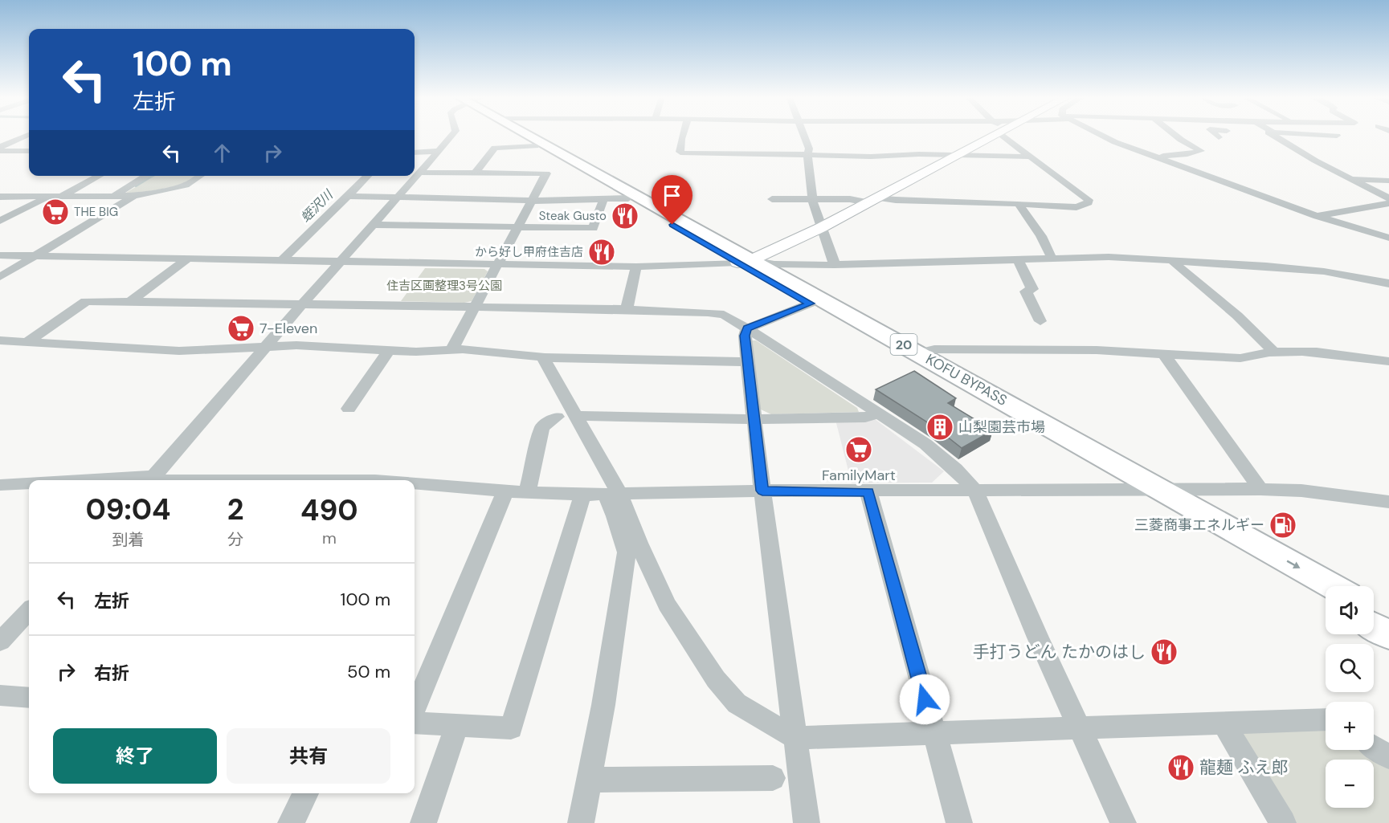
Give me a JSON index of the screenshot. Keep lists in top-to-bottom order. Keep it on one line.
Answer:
{"streets":{"highway":["20","KOFU BYPASS"]},"water":["蛭沢川"],"parks":["住吉区画整理3号公園"],"places":{"supermarket":["THE BIG","7-Eleven","FamilyMart"],"restaurant":["Steak Gusto","から好し甲府住吉店","手打うどん たかのはし","龍麺 ふえ郎"],"building":["山梨園芸市場"],"fuel station":["三菱商事エネルギー"]},"page":{"turn":["100 m","左折"],"eta":["09:04","到着","2","分","490","m"],"list":[{"name":"左折","value":"100 m"},{"name":"右折","value":"50 m"}],"map_buttons":["+","−"],"buttons":["終了","共有"]}}
